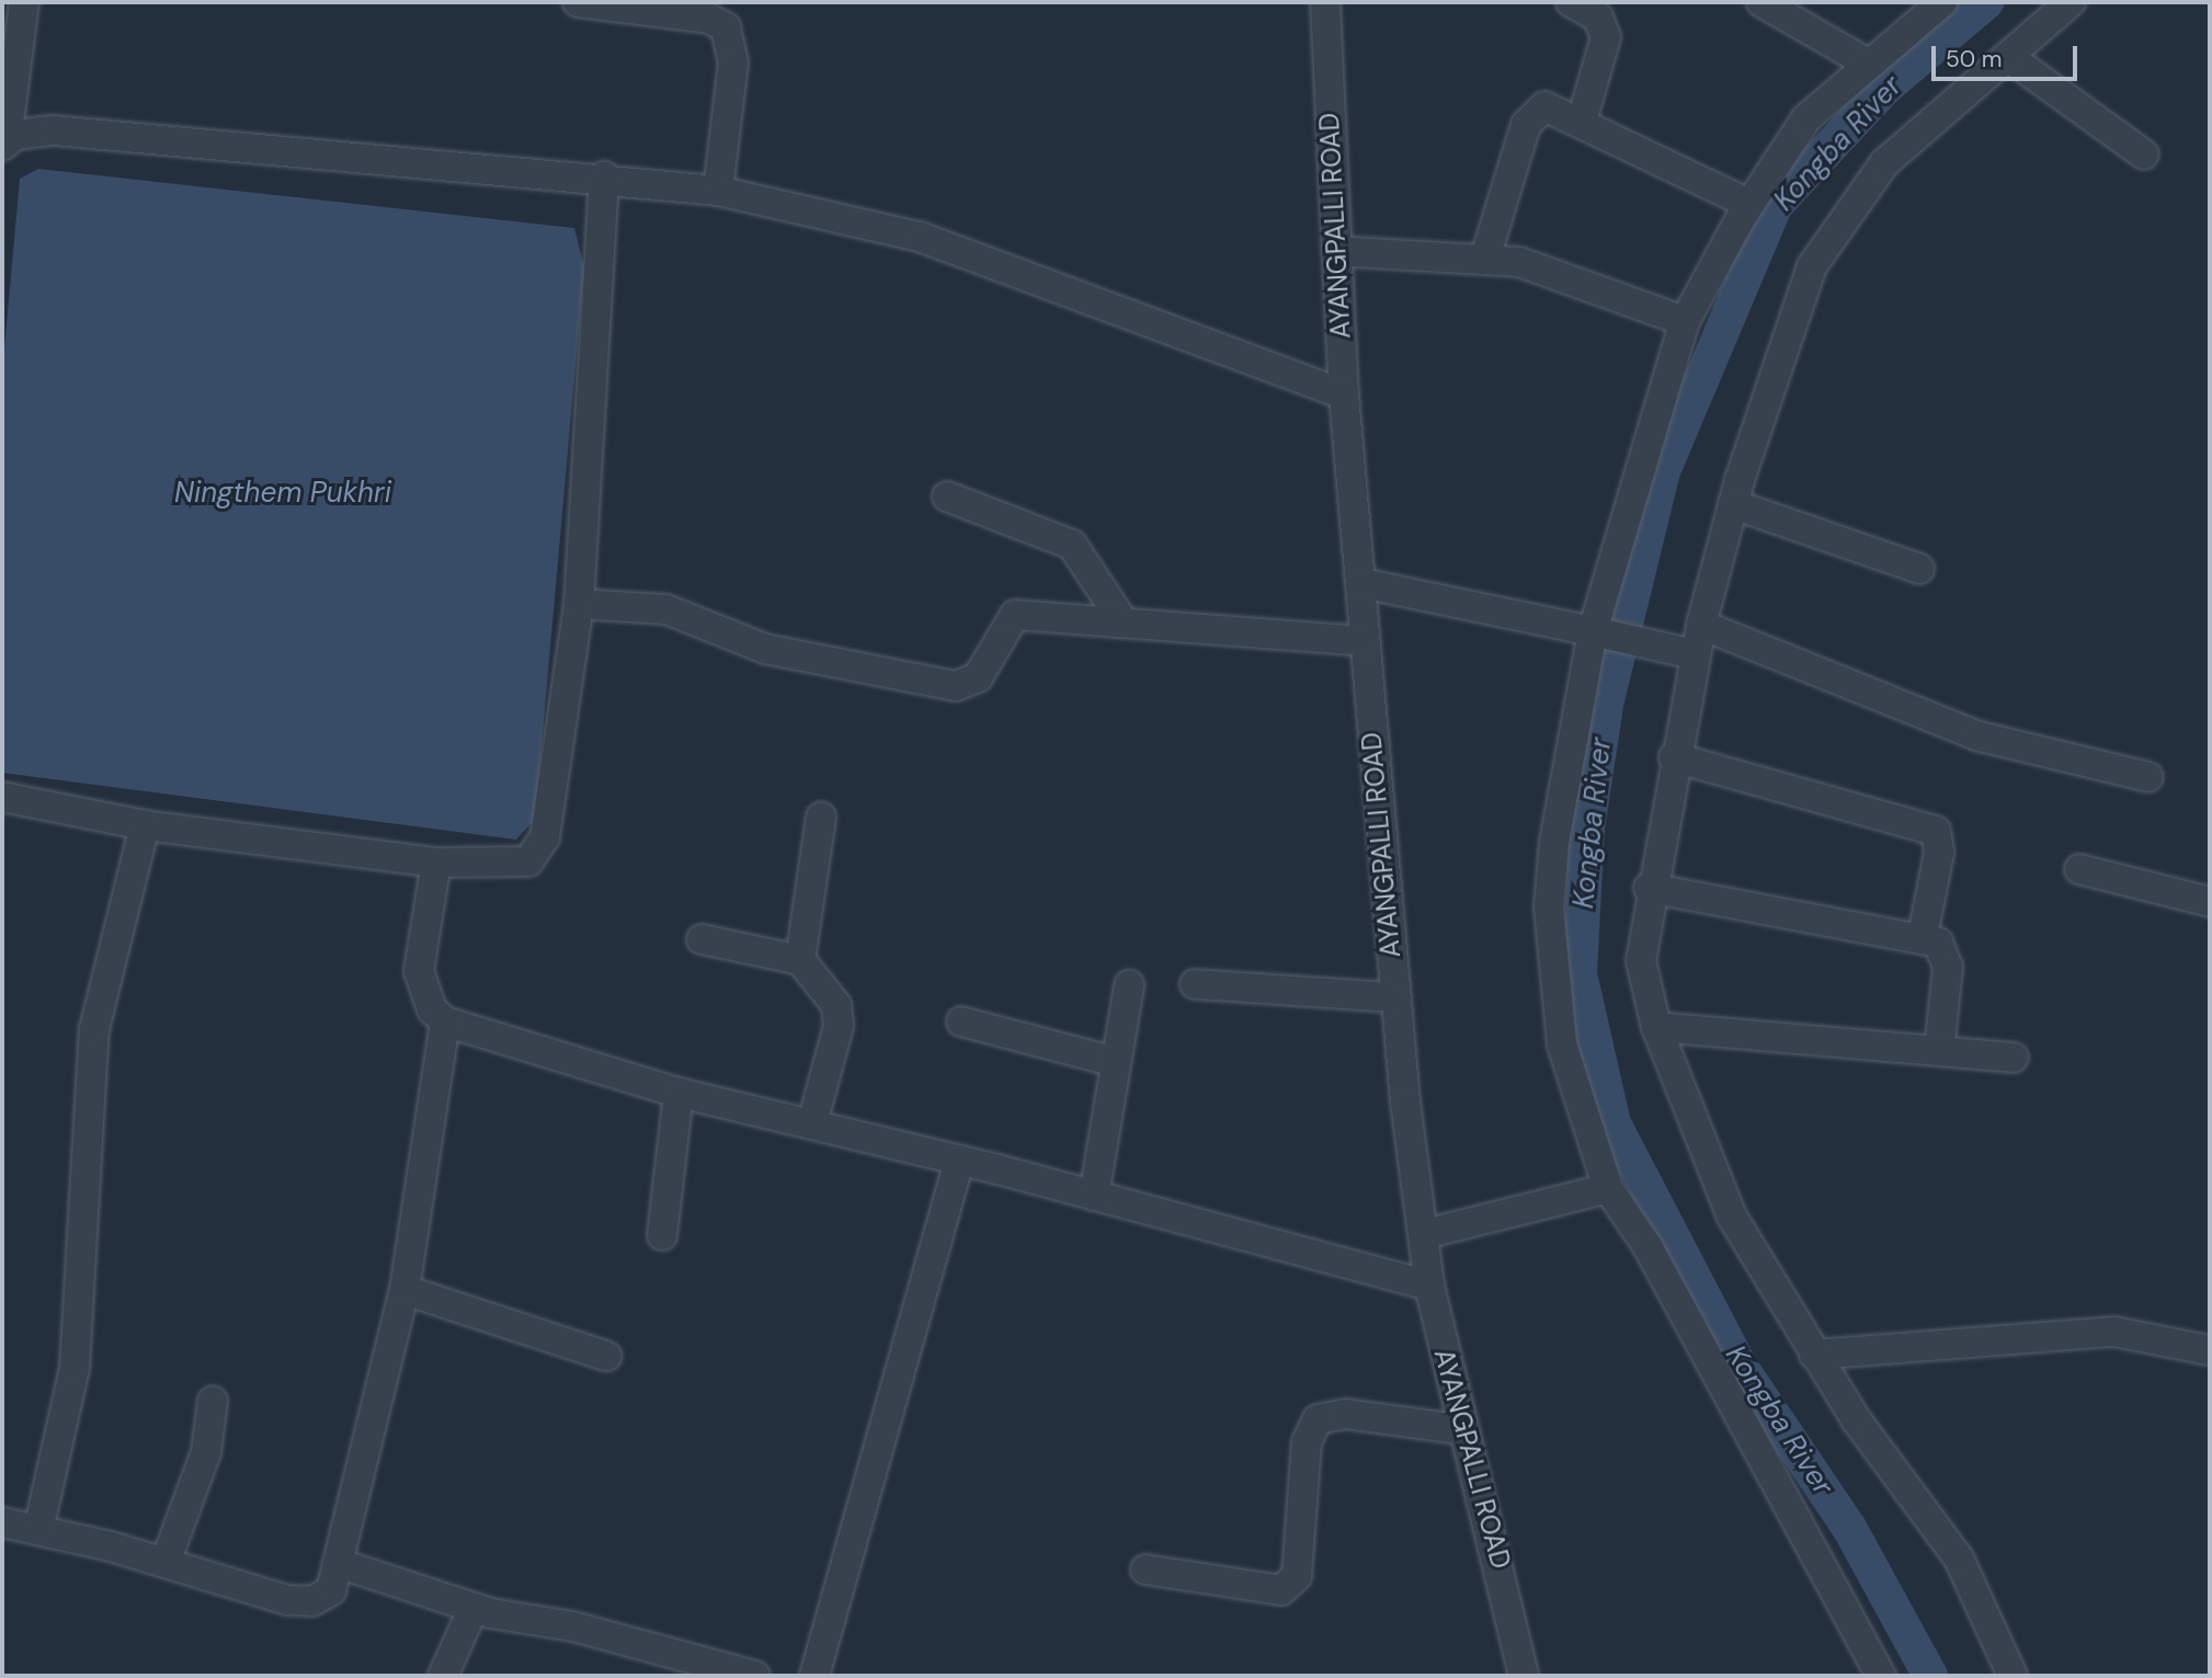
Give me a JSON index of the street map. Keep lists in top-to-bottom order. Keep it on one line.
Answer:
{"streets":{"street":["AYANGPALLI ROAD"]},"water":["Kongba River","Ningthem Pukhri"],"scale_bar":"50 m"}
